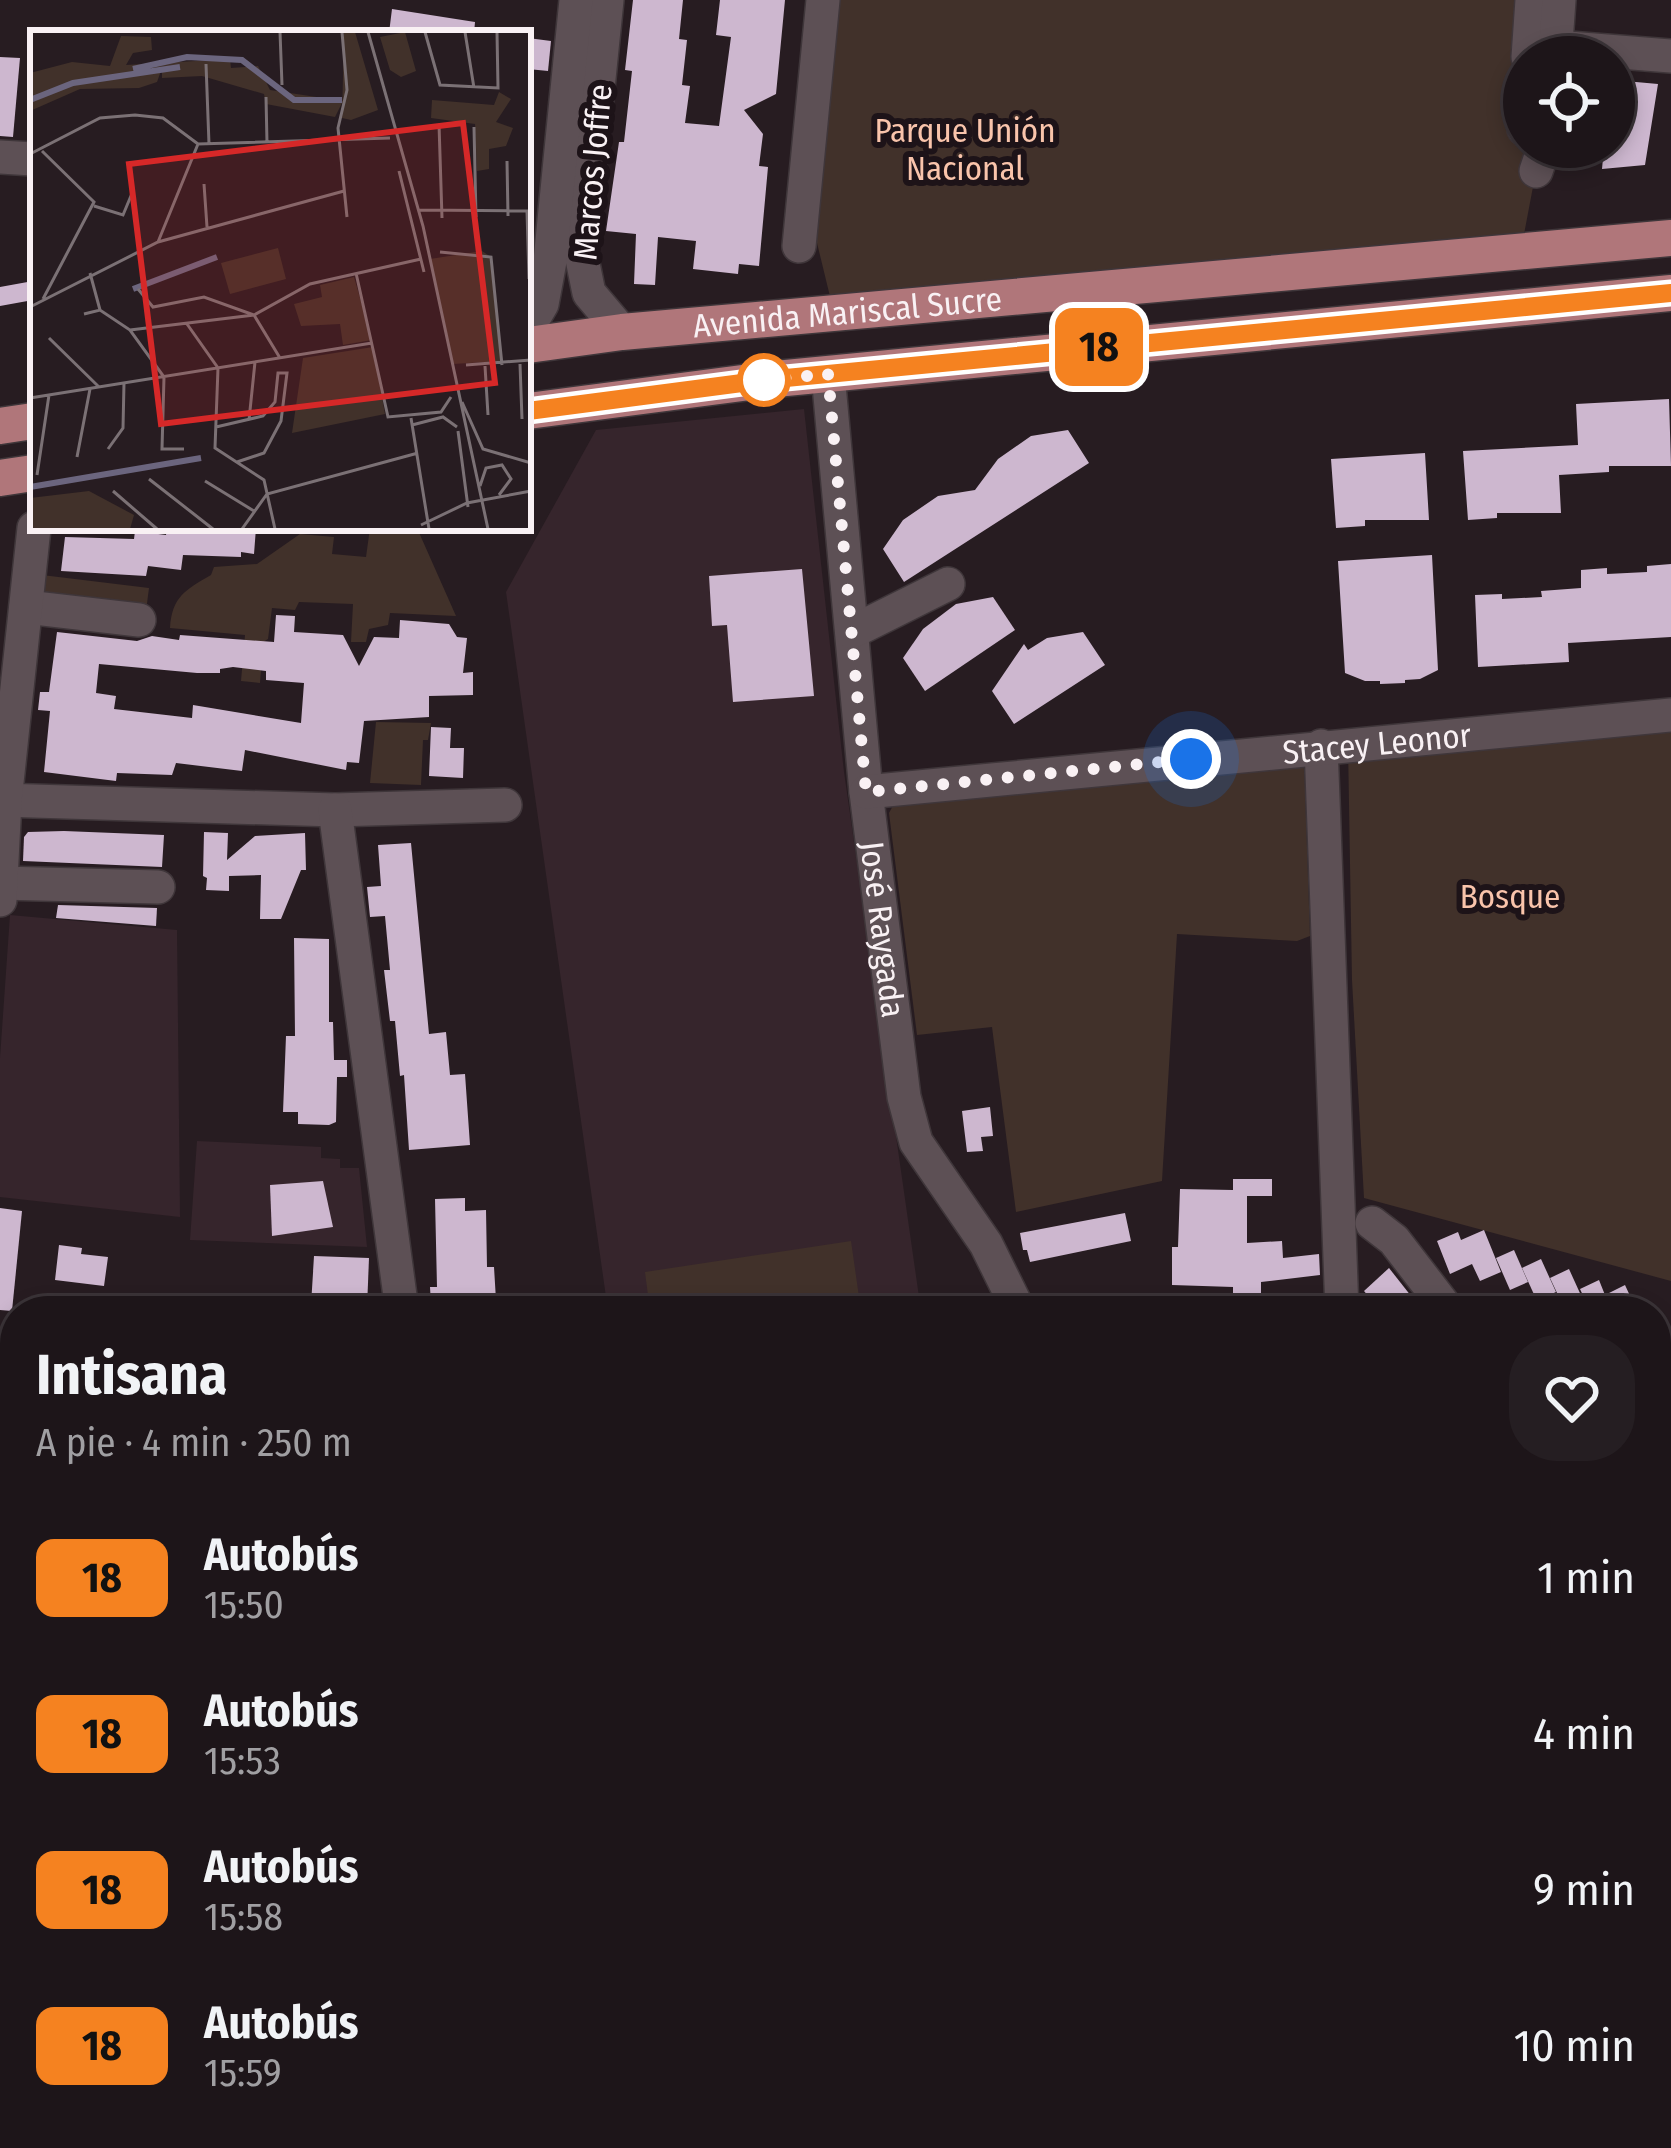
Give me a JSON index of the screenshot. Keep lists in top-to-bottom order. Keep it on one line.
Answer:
{"streets":{"main road":["Avenida Mariscal Sucre"],"street":["Marcos Joffre","Stacey Leonor","José Raygada"]},"crossings":[["Marcos Joffre","Avenida Mariscal Sucre"],["Avenida Mariscal Sucre","José Raygada"],["Stacey Leonor","José Raygada"]],"parks":["Parque Unión Nacional","Bosque"],"lines":["bus line 18"],"page":{"on_map":"18","heading":["Intisana","A pie · 4 min · 250 m"],"list":[{"mark":"18","name":"Autobús","note":"15:50","value":"1 min"},{"mark":"18","name":"Autobús","note":"15:53","value":"4 min"},{"mark":"18","name":"Autobús","note":"15:58","value":"9 min"},{"mark":"18","name":"Autobús","note":"15:59","value":"10 min"}]}}
